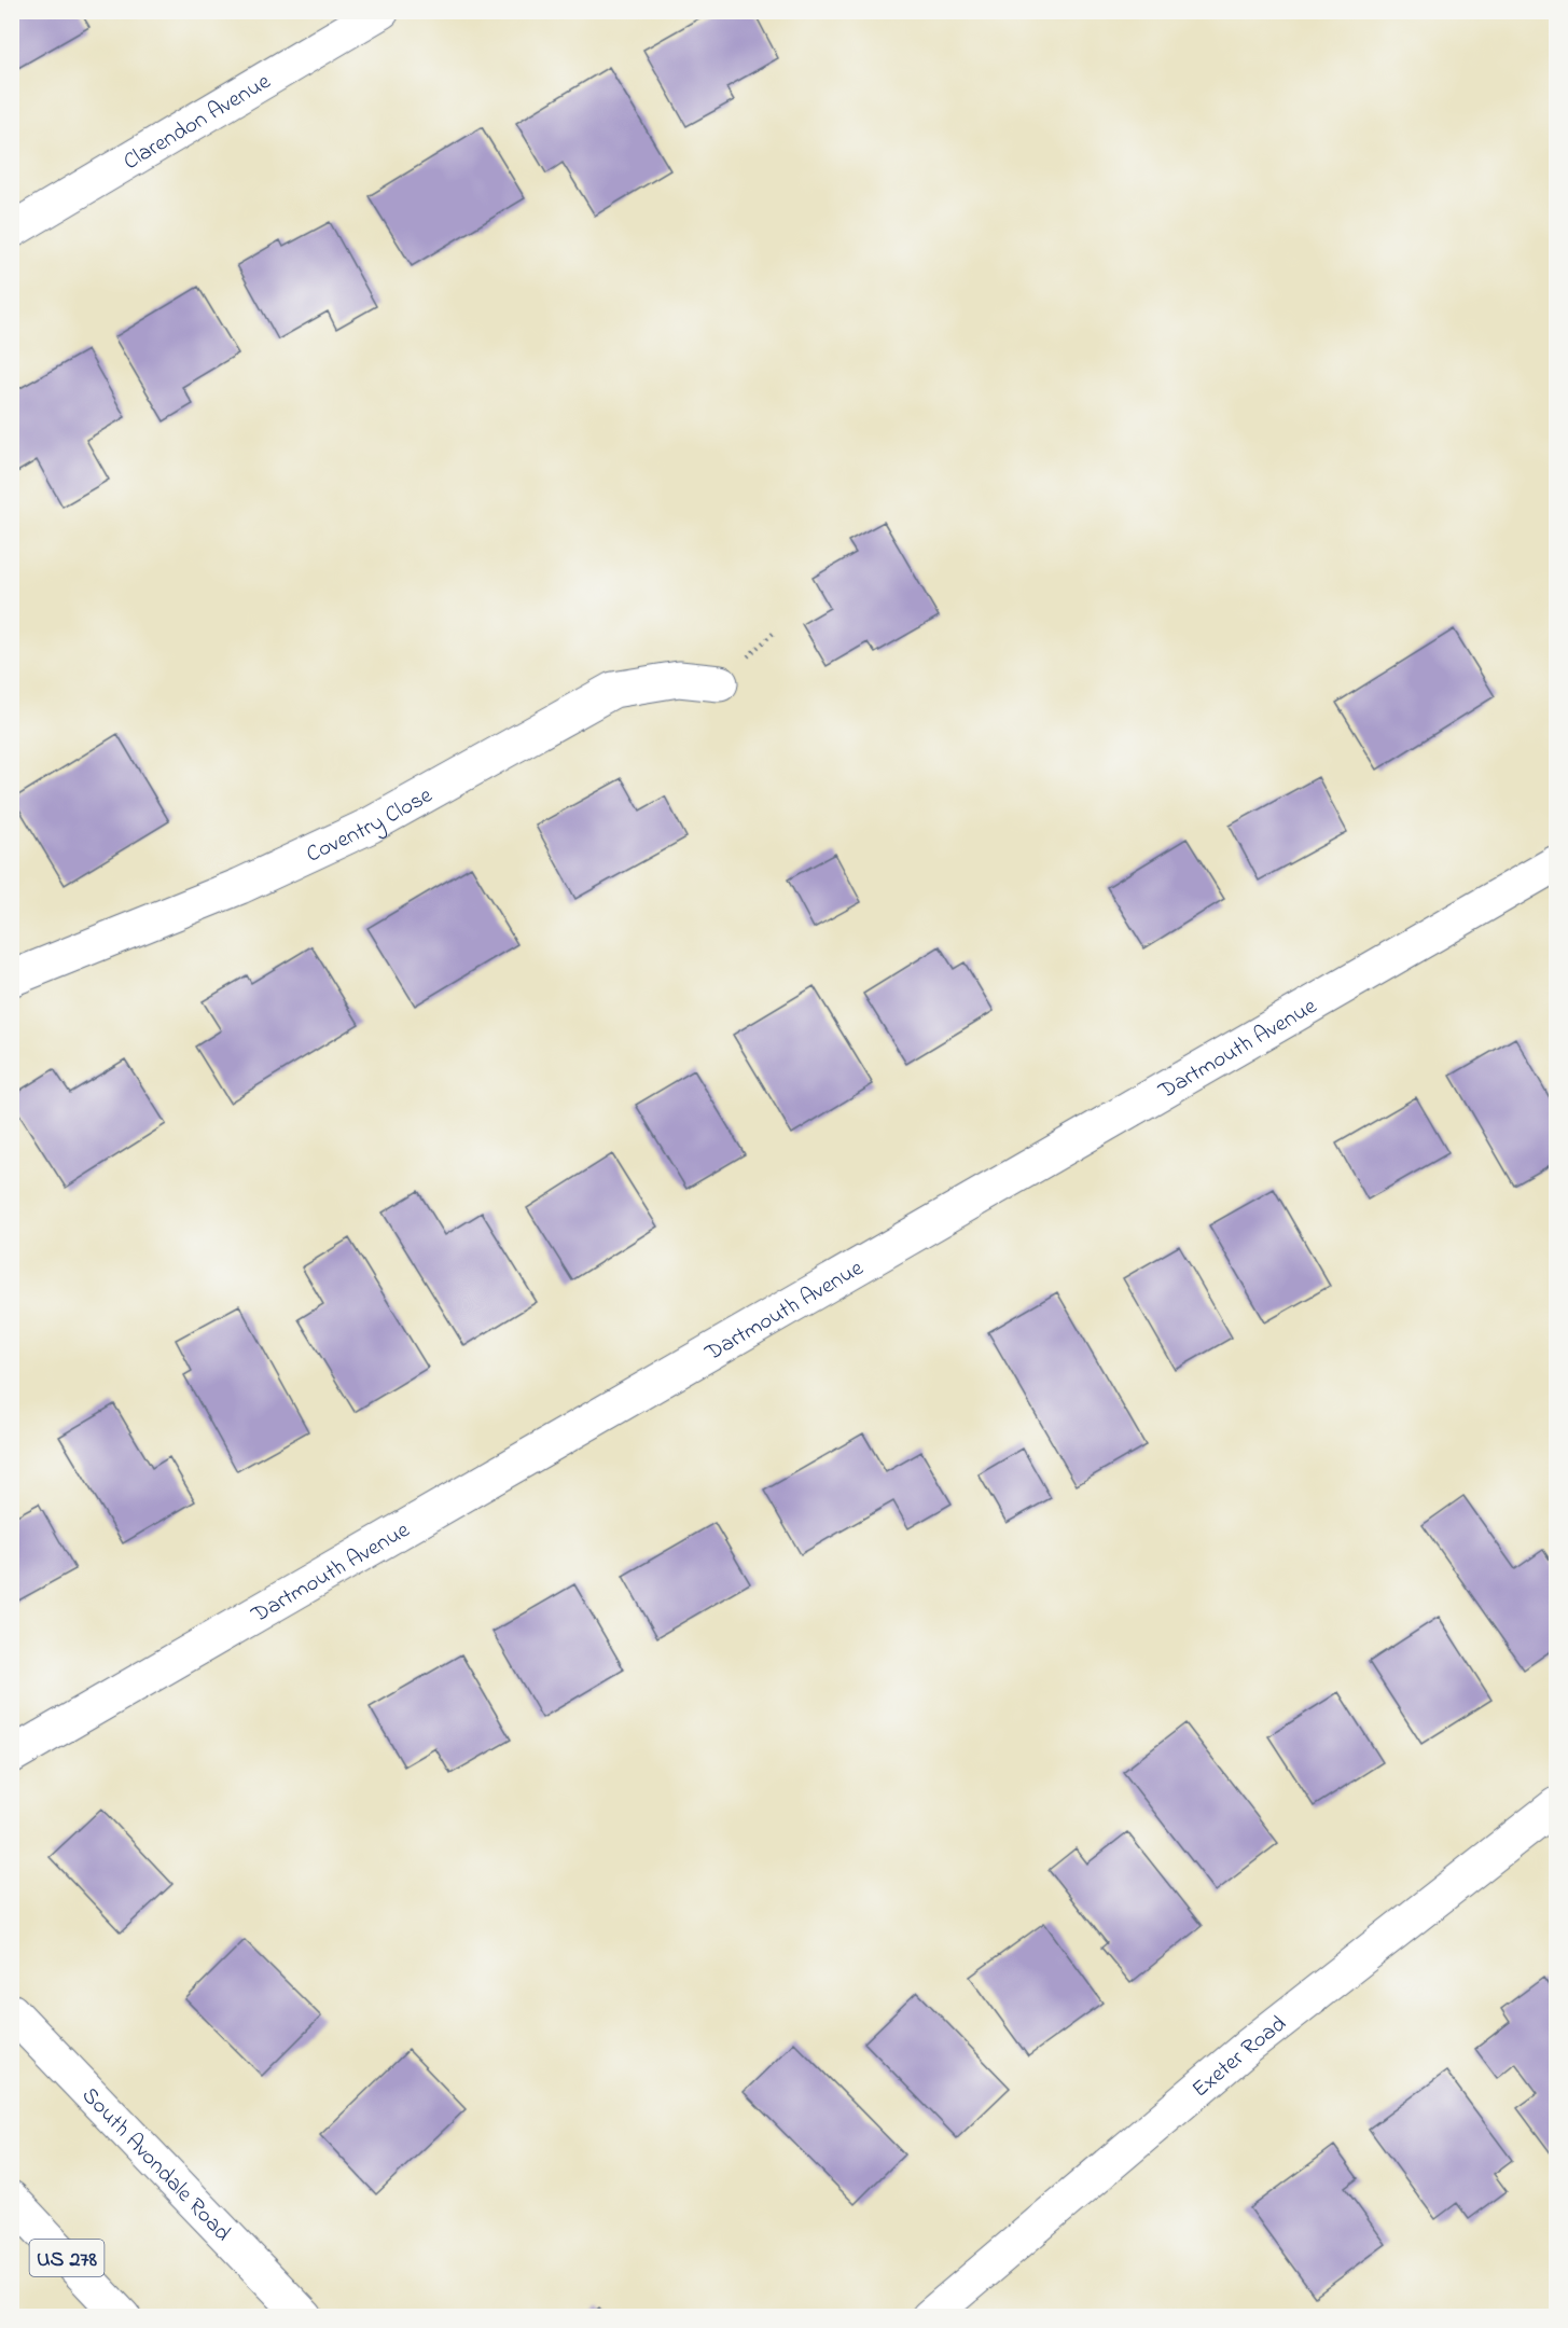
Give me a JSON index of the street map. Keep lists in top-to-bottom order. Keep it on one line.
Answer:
{"streets":{"street":["Clarendon Avenue","Coventry Close","Dartmouth Avenue","Exeter Road","South Avondale Road","US 278"]}}
